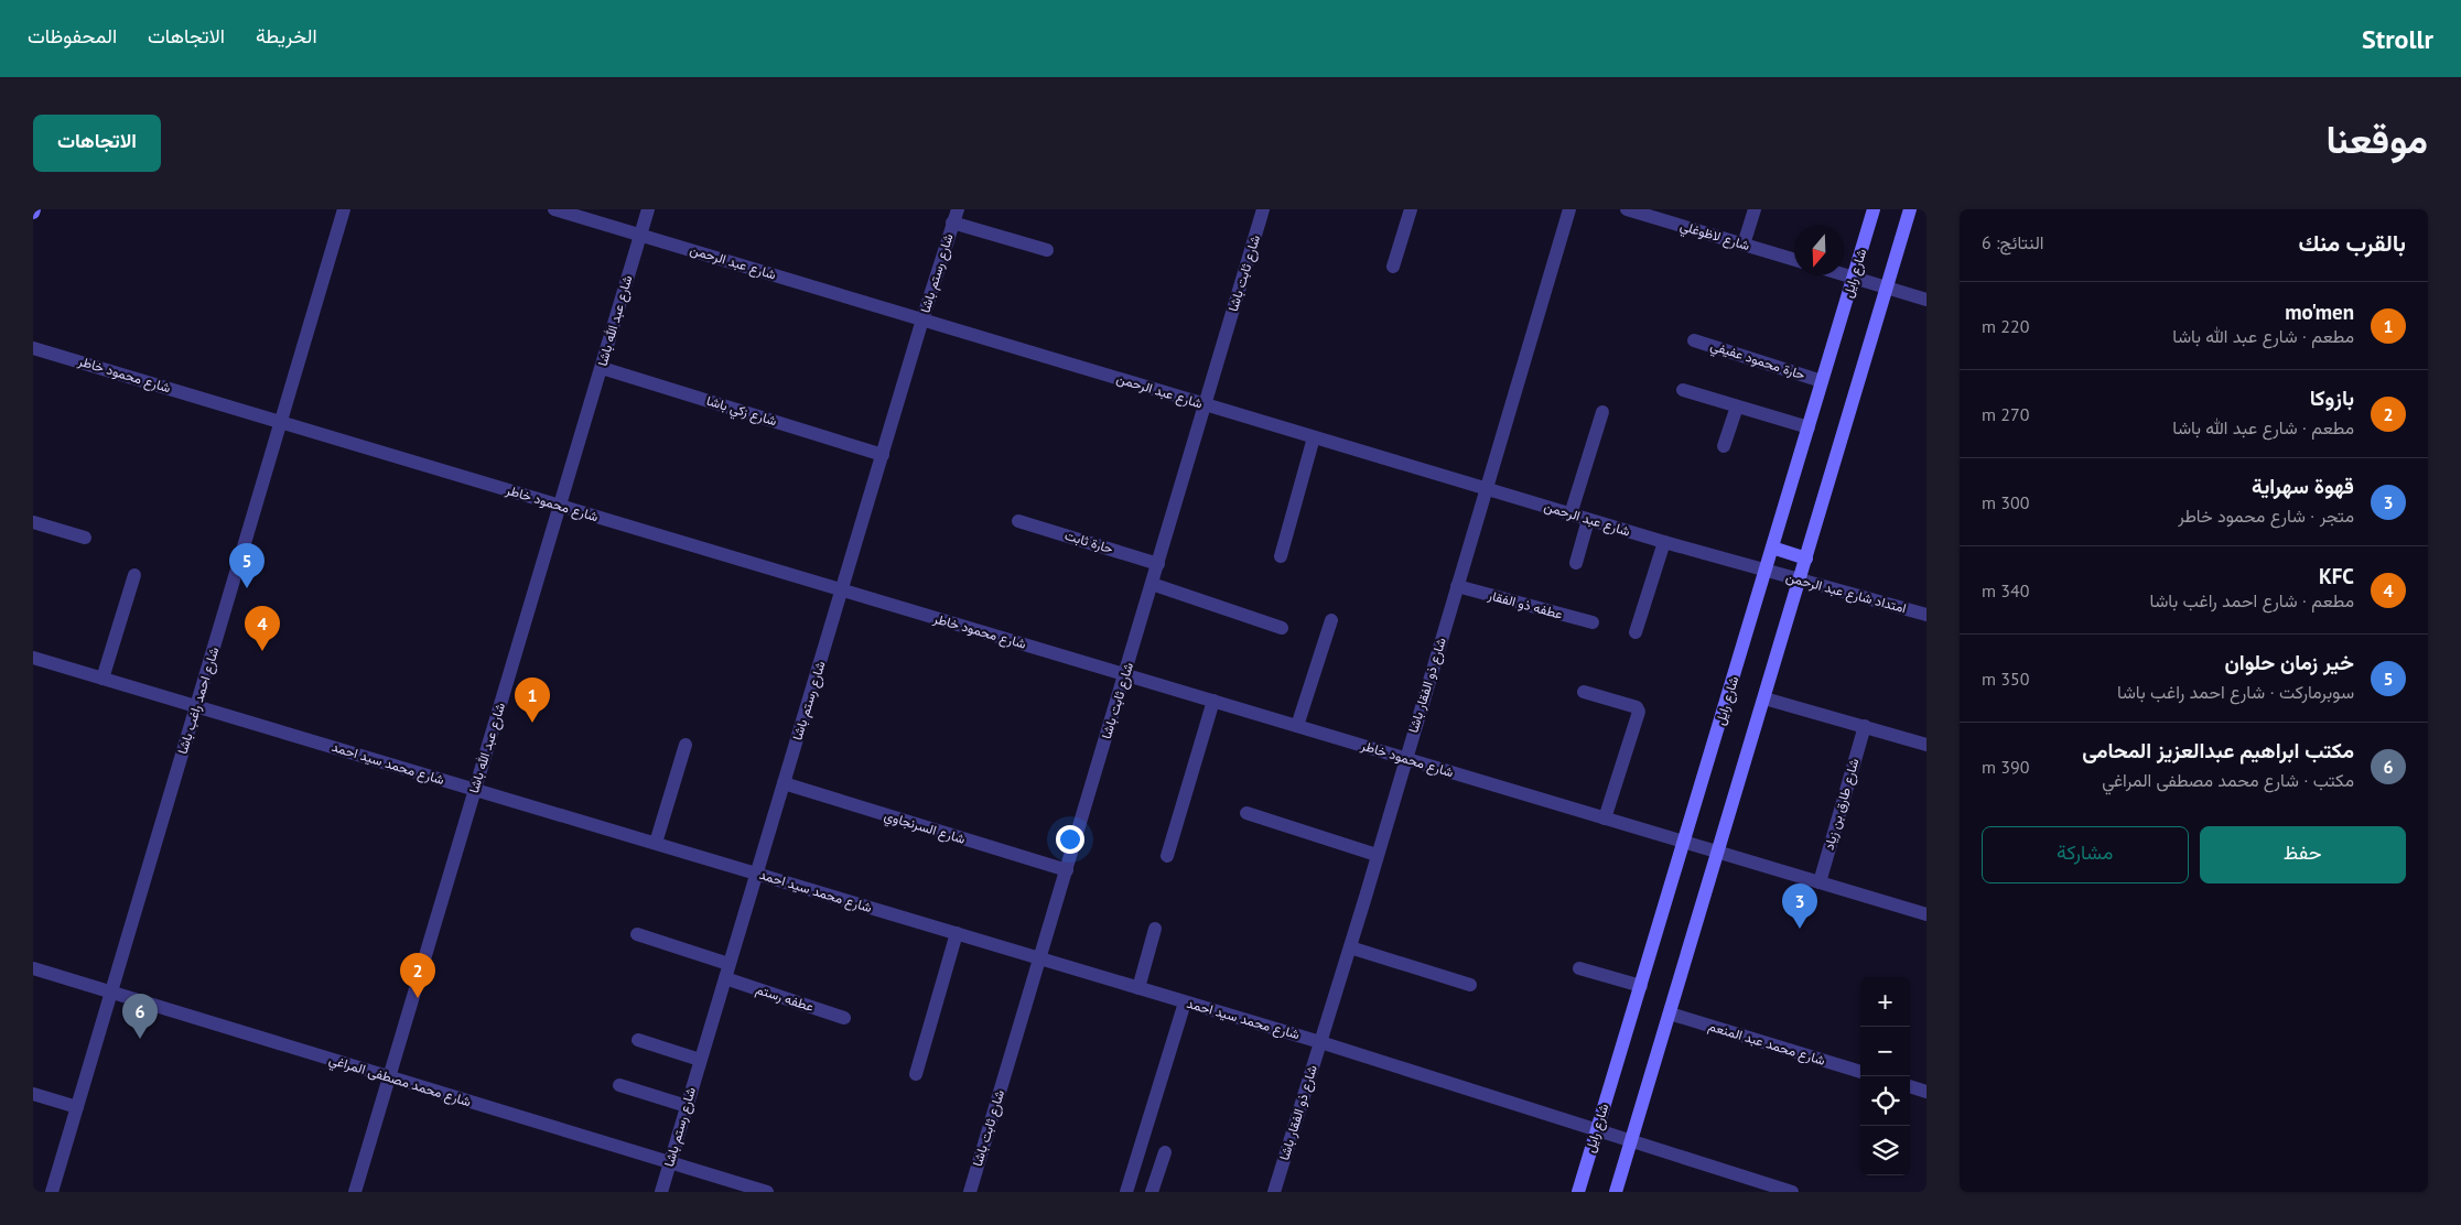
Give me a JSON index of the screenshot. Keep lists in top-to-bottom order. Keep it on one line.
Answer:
{"streets":{"street":["شارع لاظوغلي","شارع عبد الرحمن","شارع رستم باشا","شارع ثابت باشا","شارع رايل","شارع عبد الله باشا","حارة محمود عفيفي","شارع محمود خاطر","شارع زكي باشا","حارة ثابت","امتداد شارع عبد الرحمن","عطفه ذو الفقار","شارع ذو الفقار باشا","شارع احمد راغب باشا","شارع محمد سيد احمد","شارع طارق بن زياد","شارع السرنجاوي","عطفه رستم","شارع محمد عبد المنعم","شارع محمد مصطفى المراغي"]},"crossings":[["شارع عبد الرحمن","شارع رستم باشا"],["شارع عبد الرحمن","شارع ثابت باشا"],["شارع عبد الرحمن","شارع رايل"],["شارع عبد الرحمن","شارع عبد الله باشا"],["شارع عبد الرحمن","امتداد شارع عبد الرحمن"],["شارع عبد الرحمن","شارع ذو الفقار باشا"],["شارع رستم باشا","شارع محمود خاطر"],["شارع رستم باشا","شارع زكي باشا"],["شارع رستم باشا","شارع محمد سيد احمد"],["شارع رستم باشا","شارع السرنجاوي"],["شارع رستم باشا","عطفه رستم"],["شارع رستم باشا","شارع محمد مصطفى المراغي"],["شارع ثابت باشا","شارع محمود خاطر"],["شارع ثابت باشا","حارة ثابت"],["شارع ثابت باشا","شارع محمد سيد احمد"],["شارع ثابت باشا","شارع السرنجاوي"],["شارع رايل","حارة محمود عفيفي"],["شارع رايل","شارع محمود خاطر"],["شارع رايل","امتداد شارع عبد الرحمن"],["شارع رايل","شارع محمد سيد احمد"],["شارع عبد الله باشا","شارع محمود خاطر"],["شارع عبد الله باشا","شارع زكي باشا"],["شارع عبد الله باشا","شارع محمد سيد احمد"],["شارع عبد الله باشا","شارع محمد مصطفى المراغي"],["شارع محمود خاطر","شارع ذو الفقار باشا"],["شارع محمود خاطر","شارع احمد راغب باشا"],["شارع محمود خاطر","شارع طارق بن زياد"],["عطفه ذو الفقار","شارع ذو الفقار باشا"],["شارع ذو الفقار باشا","شارع محمد سيد احمد"],["شارع احمد راغب باشا","شارع محمد سيد احمد"],["شارع احمد راغب باشا","شارع محمد مصطفى المراغي"]],"north":"bottom","page":{"header":"Strollr","nav":["الخريطة","الاتجاهات","المحفوظات"],"title":"موقعنا","buttons":["الاتجاهات",["حفظ","مشاركة"]],"heading":["بالقرب منك","النتائج: 6"],"list":[{"mark":"1","name":"mo'men","note":"مطعم · شارع عبد الله باشا","value":"220 m"},{"mark":"2","name":"بازوكا","note":"مطعم · شارع عبد الله باشا","value":"270 m"},{"mark":"3","name":"قهوة سهراية","note":"متجر · شارع محمود خاطر","value":"300 m"},{"mark":"4","name":"KFC","note":"مطعم · شارع احمد راغب باشا","value":"340 m"},{"mark":"5","name":"خير زمان حلوان","note":"سوبرماركت · شارع احمد راغب باشا","value":"350 m"},{"mark":"6","name":"مكتب ابراهيم عبدالعزيز المحامى","note":"مكتب · شارع محمد مصطفى المراغي","value":"390 m"}],"pins":["5","4","1","3","2","6"],"map_buttons":["+","−"]}}
